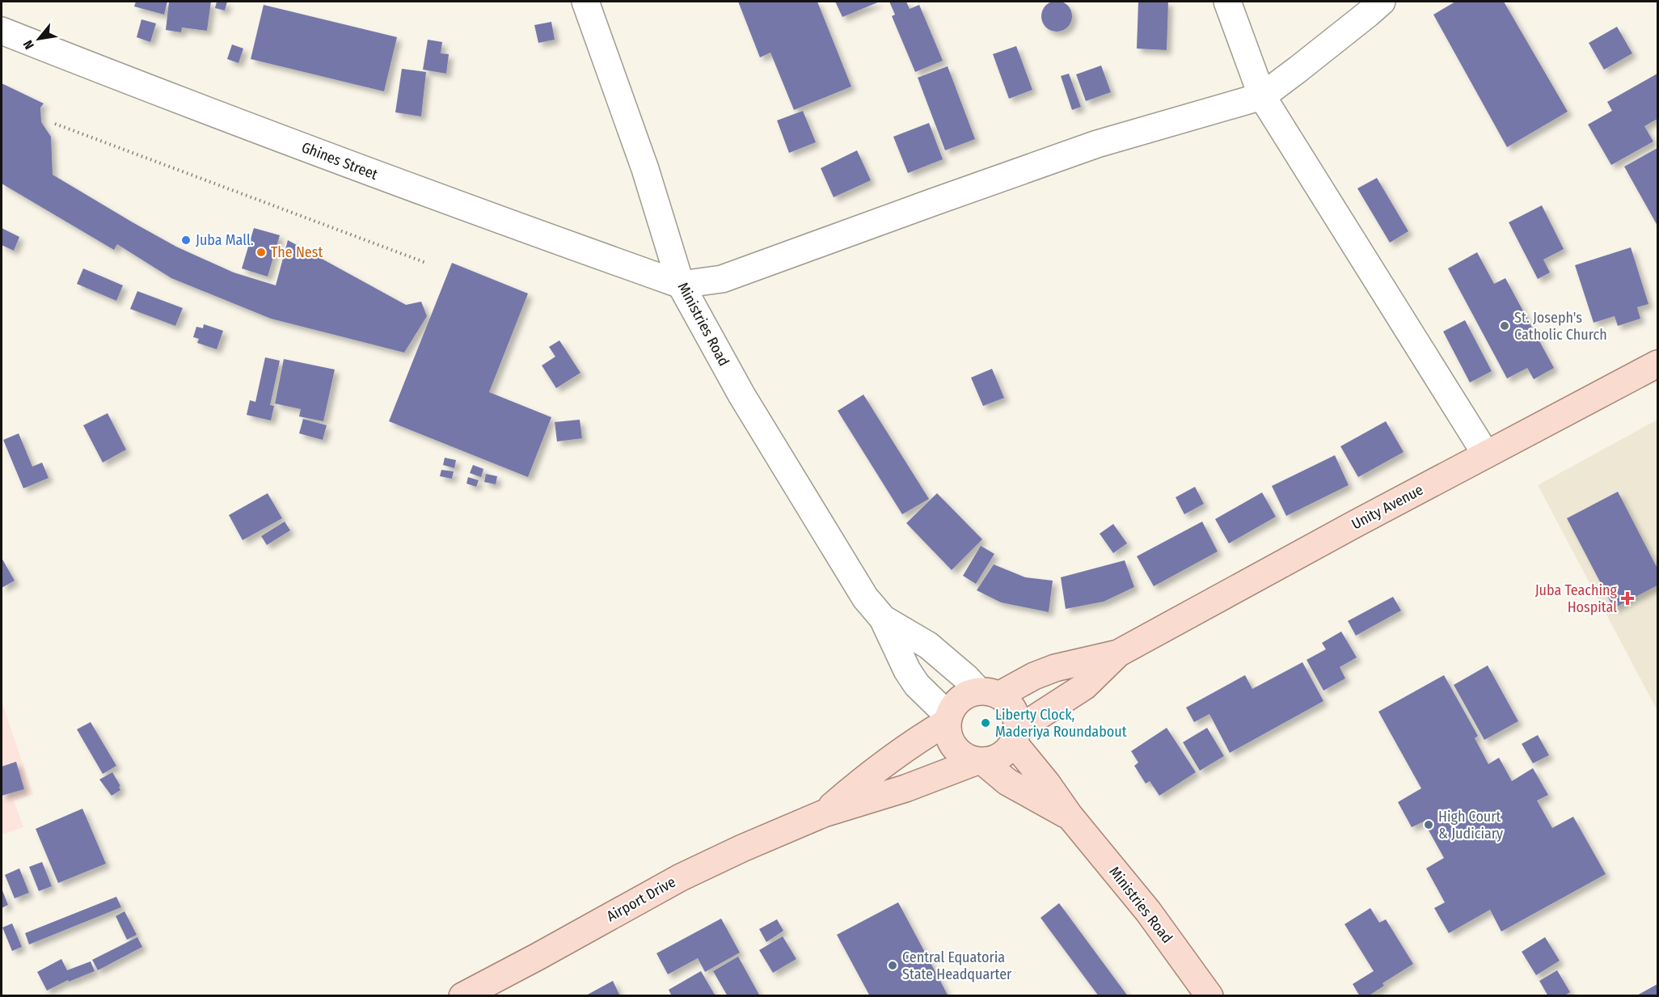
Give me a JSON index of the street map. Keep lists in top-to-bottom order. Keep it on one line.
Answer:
{"streets":{"main road":["Ministries Road","Unity Avenue","Airport Drive"],"street":["Ghines Street"]},"crossings":[["Ghines Street","Ministries Road"],["Ministries Road","Unity Avenue"],["Ministries Road","Airport Drive"],["Unity Avenue","Airport Drive"]],"places":{"other":["Juba Mall.","The Nest","St. Joseph's Catholic Church","Liberty Clock, Maderiya Roundabout","High Court & Judiciary","Central Equatoria State Headquarter"],"health":["Juba Teaching Hospital"]},"north":"bottom left"}
